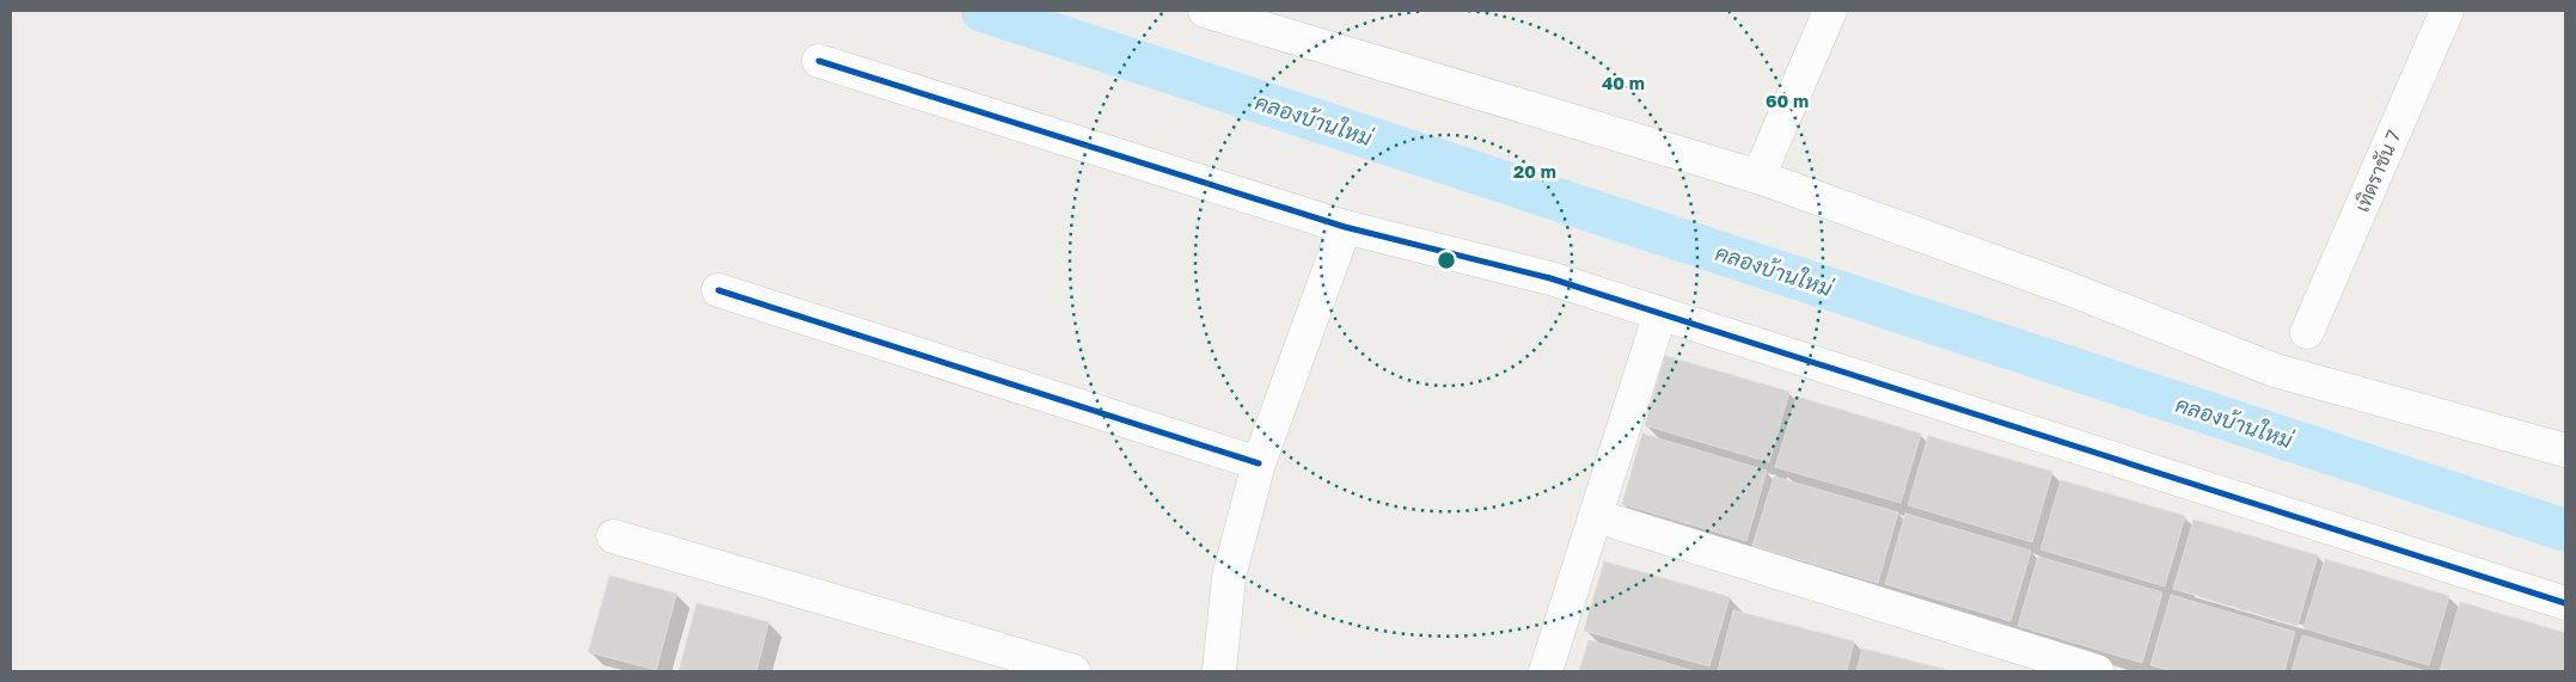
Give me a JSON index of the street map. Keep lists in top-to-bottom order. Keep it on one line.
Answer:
{"streets":{"street":["เทิดราชัน 7"]},"water":["คลองบ้านใหม่"],"rings":["40 m","60 m","20 m"]}
